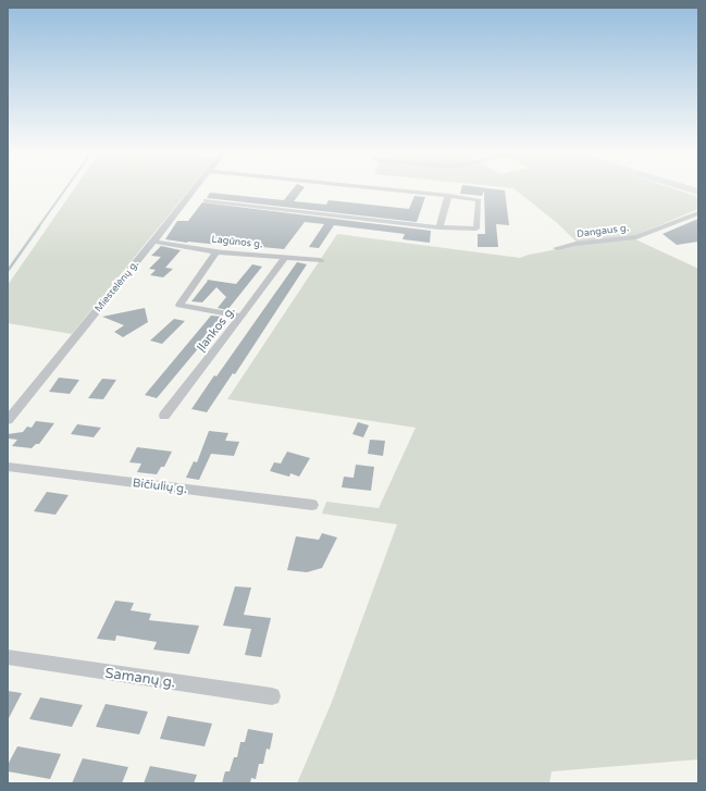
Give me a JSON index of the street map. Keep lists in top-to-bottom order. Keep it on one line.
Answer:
{"streets":{"street":["Dangaus g.","Lagūnos g.","Miestelėnų g.","Įlankos g.","Bičiulių g.","Samanų g."]},"crossings":[["Lagūnos g.","Miestelėnų g."],["Lagūnos g.","Įlankos g."]]}
